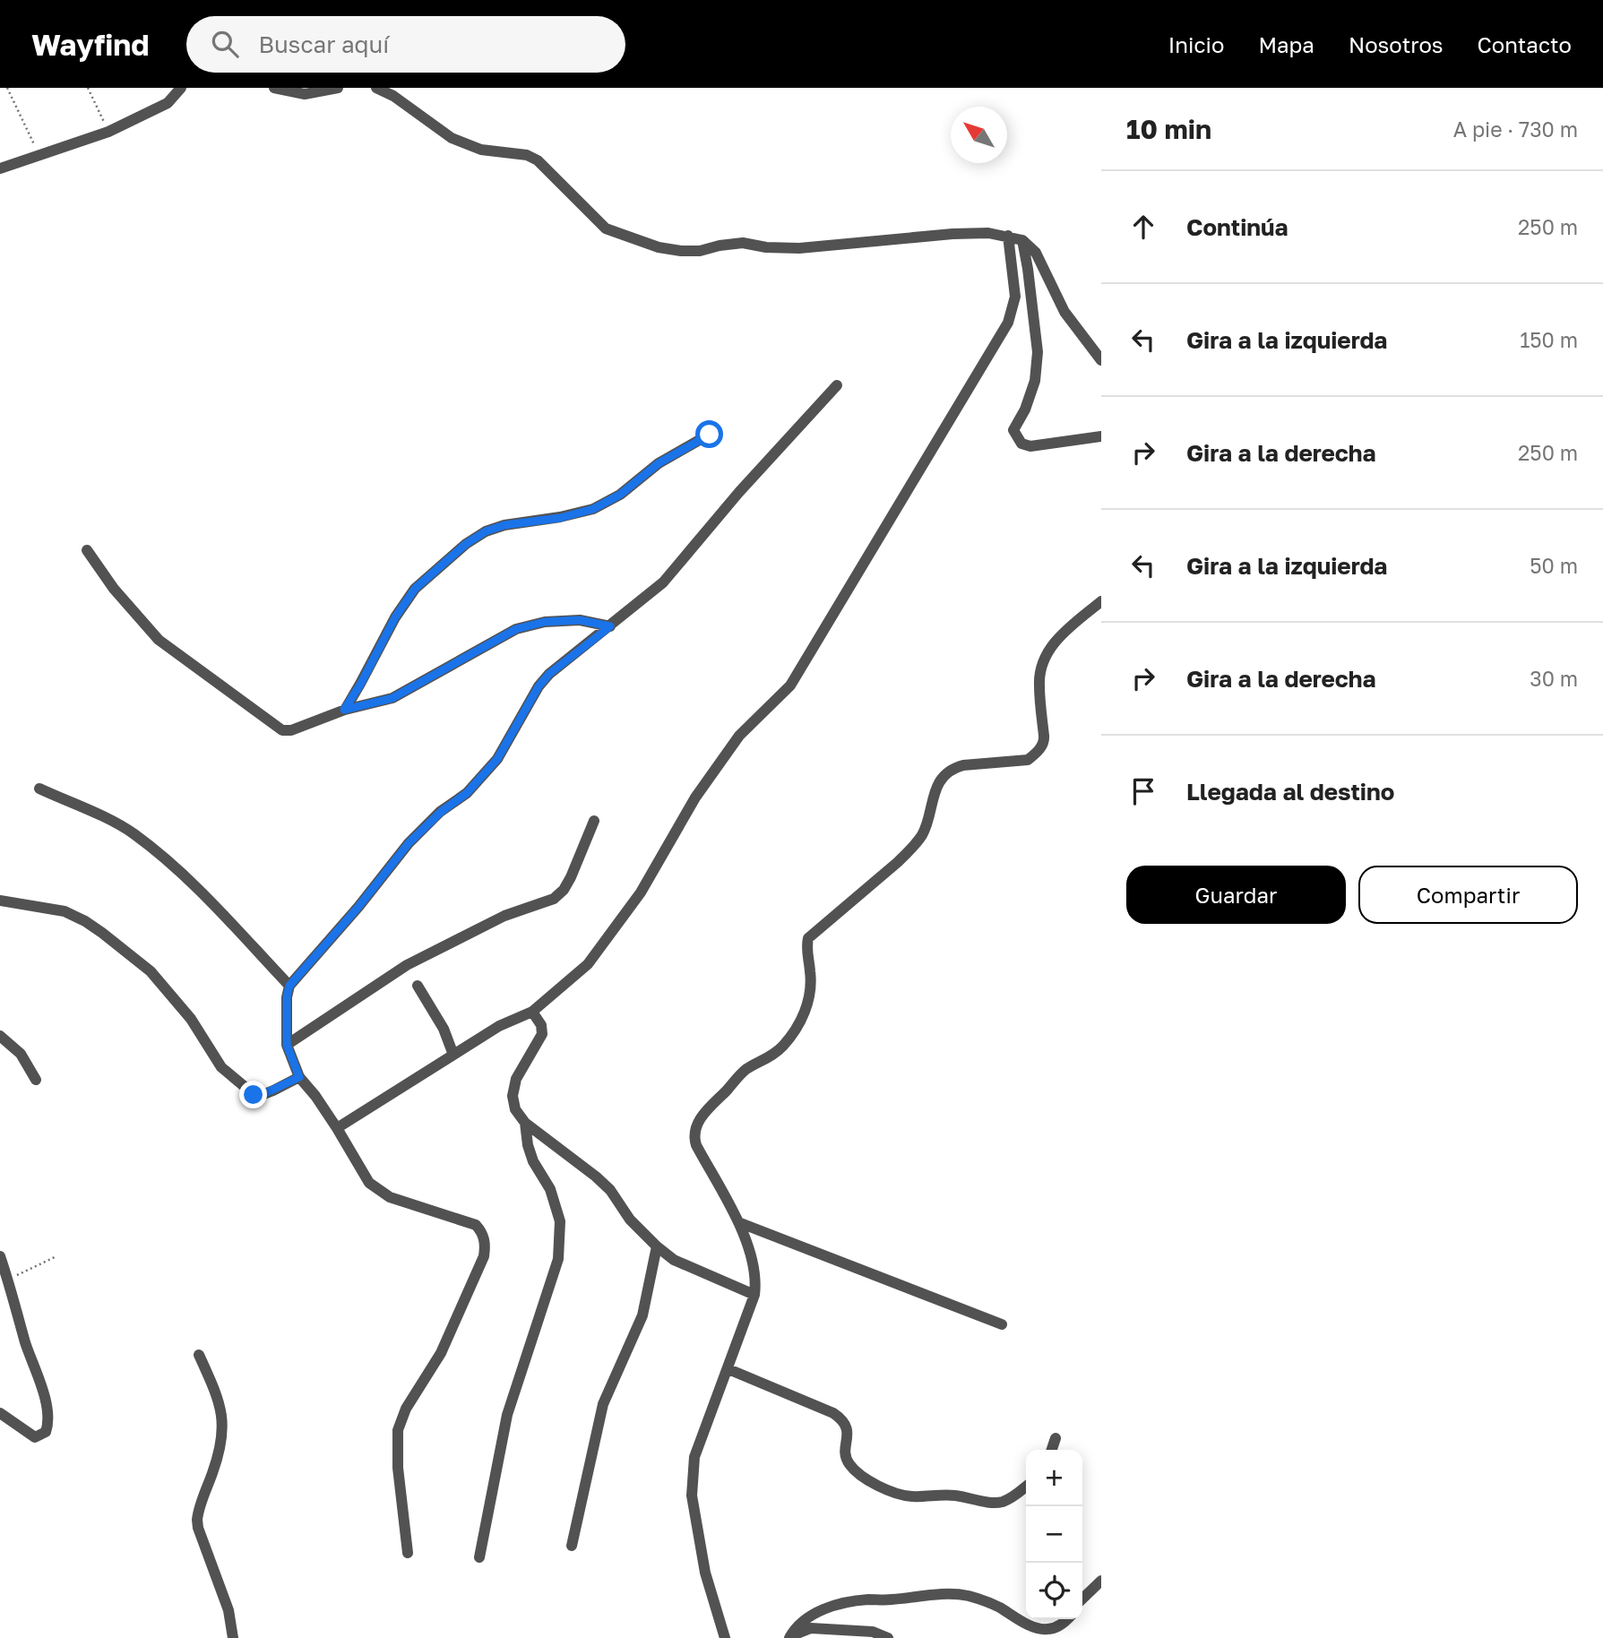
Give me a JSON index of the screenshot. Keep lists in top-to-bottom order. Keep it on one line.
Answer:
{"north":"top left","page":{"header":"Wayfind","search":"Buscar aquí","nav":["Inicio","Mapa","Nosotros","Contacto"],"heading":["10 min","A pie · 730 m"],"list":[["Continúa","250 m"],["Gira a la izquierda","150 m"],["Gira a la derecha","250 m"],["Gira a la izquierda","50 m"],["Gira a la derecha","30 m"],"Llegada al destino"],"buttons":["Guardar","Compartir"],"map_buttons":["+","−"]}}
